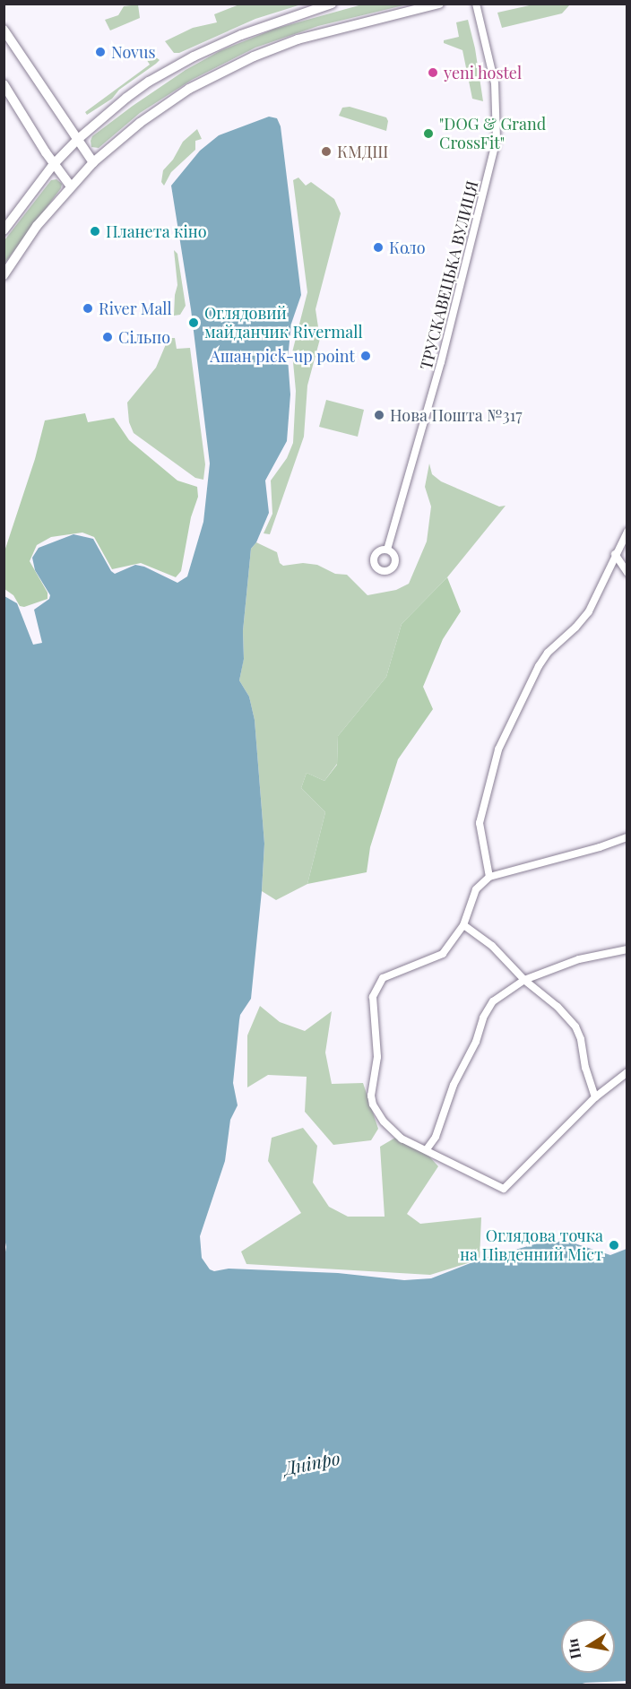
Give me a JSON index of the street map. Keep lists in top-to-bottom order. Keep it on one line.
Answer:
{"streets":{"street":["ТРУСКАВЕЦЬКА ВУЛИЦЯ"]},"water":["Дніпро"],"places":["Novus","yeni hostel","\"DOG & Grand CrossFit\"","КМДШ","Планета кіно","Коло","River Mall","Оглядовий майданчик Rivermall","Сільпо","Ашан pick-up point","Нова Пошта №317","Оглядова точка на Південний Міст"],"north":"left"}
